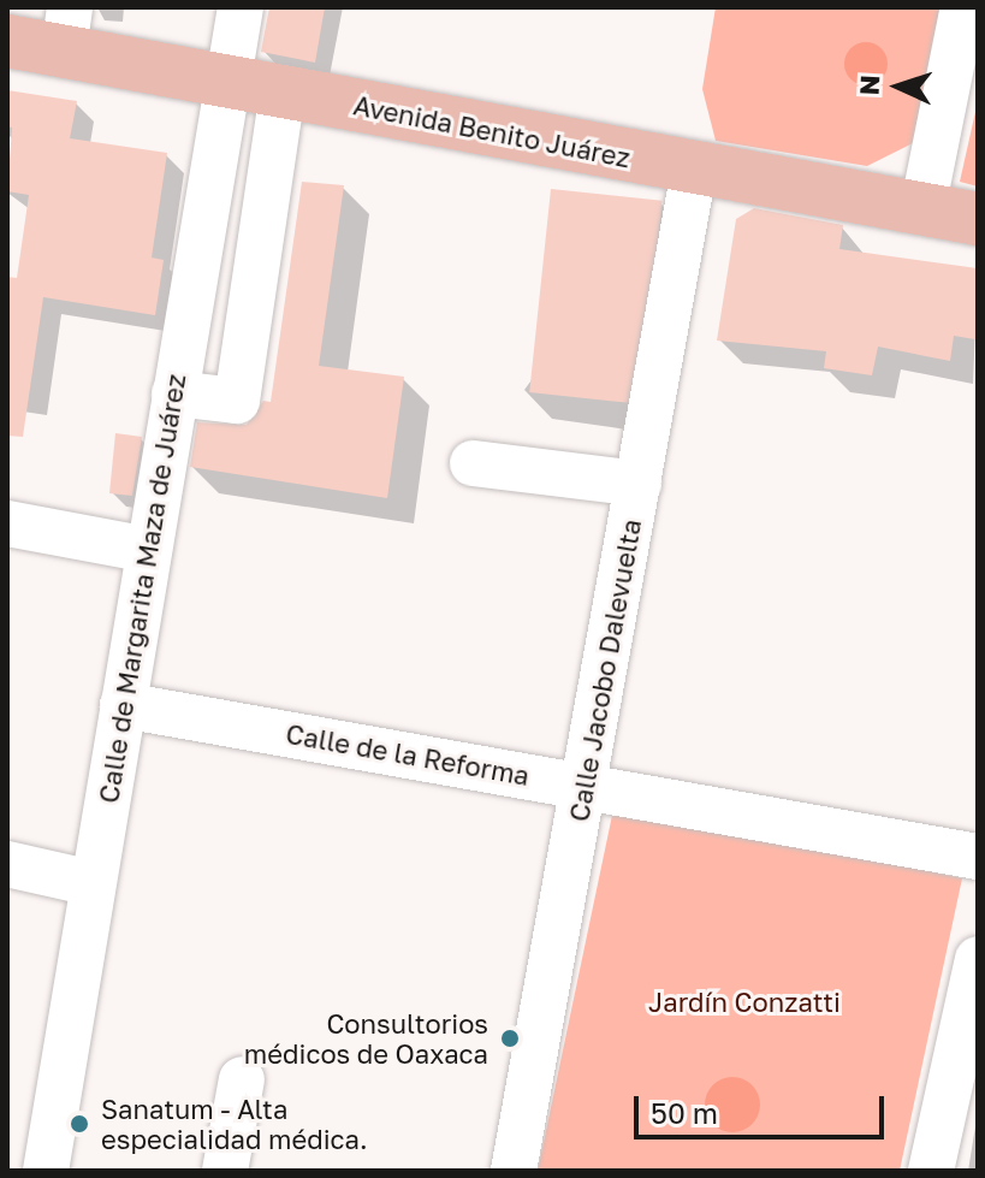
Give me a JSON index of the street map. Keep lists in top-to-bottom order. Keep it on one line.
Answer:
{"streets":{"main road":["Avenida Benito Juárez"],"street":["Calle de Margarita Maza de Juárez","Calle Jacobo Dalevuelta","Calle de la Reforma"]},"crossings":[["Avenida Benito Juárez","Calle de Margarita Maza de Juárez"],["Avenida Benito Juárez","Calle Jacobo Dalevuelta"],["Calle de Margarita Maza de Juárez","Calle de la Reforma"],["Calle Jacobo Dalevuelta","Calle de la Reforma"]],"parks":["Jardín Conzatti"],"places":["Consultorios médicos de Oaxaca","Sanatum - Alta especialidad médica."],"scale_bar":"50 m","north":"left"}
